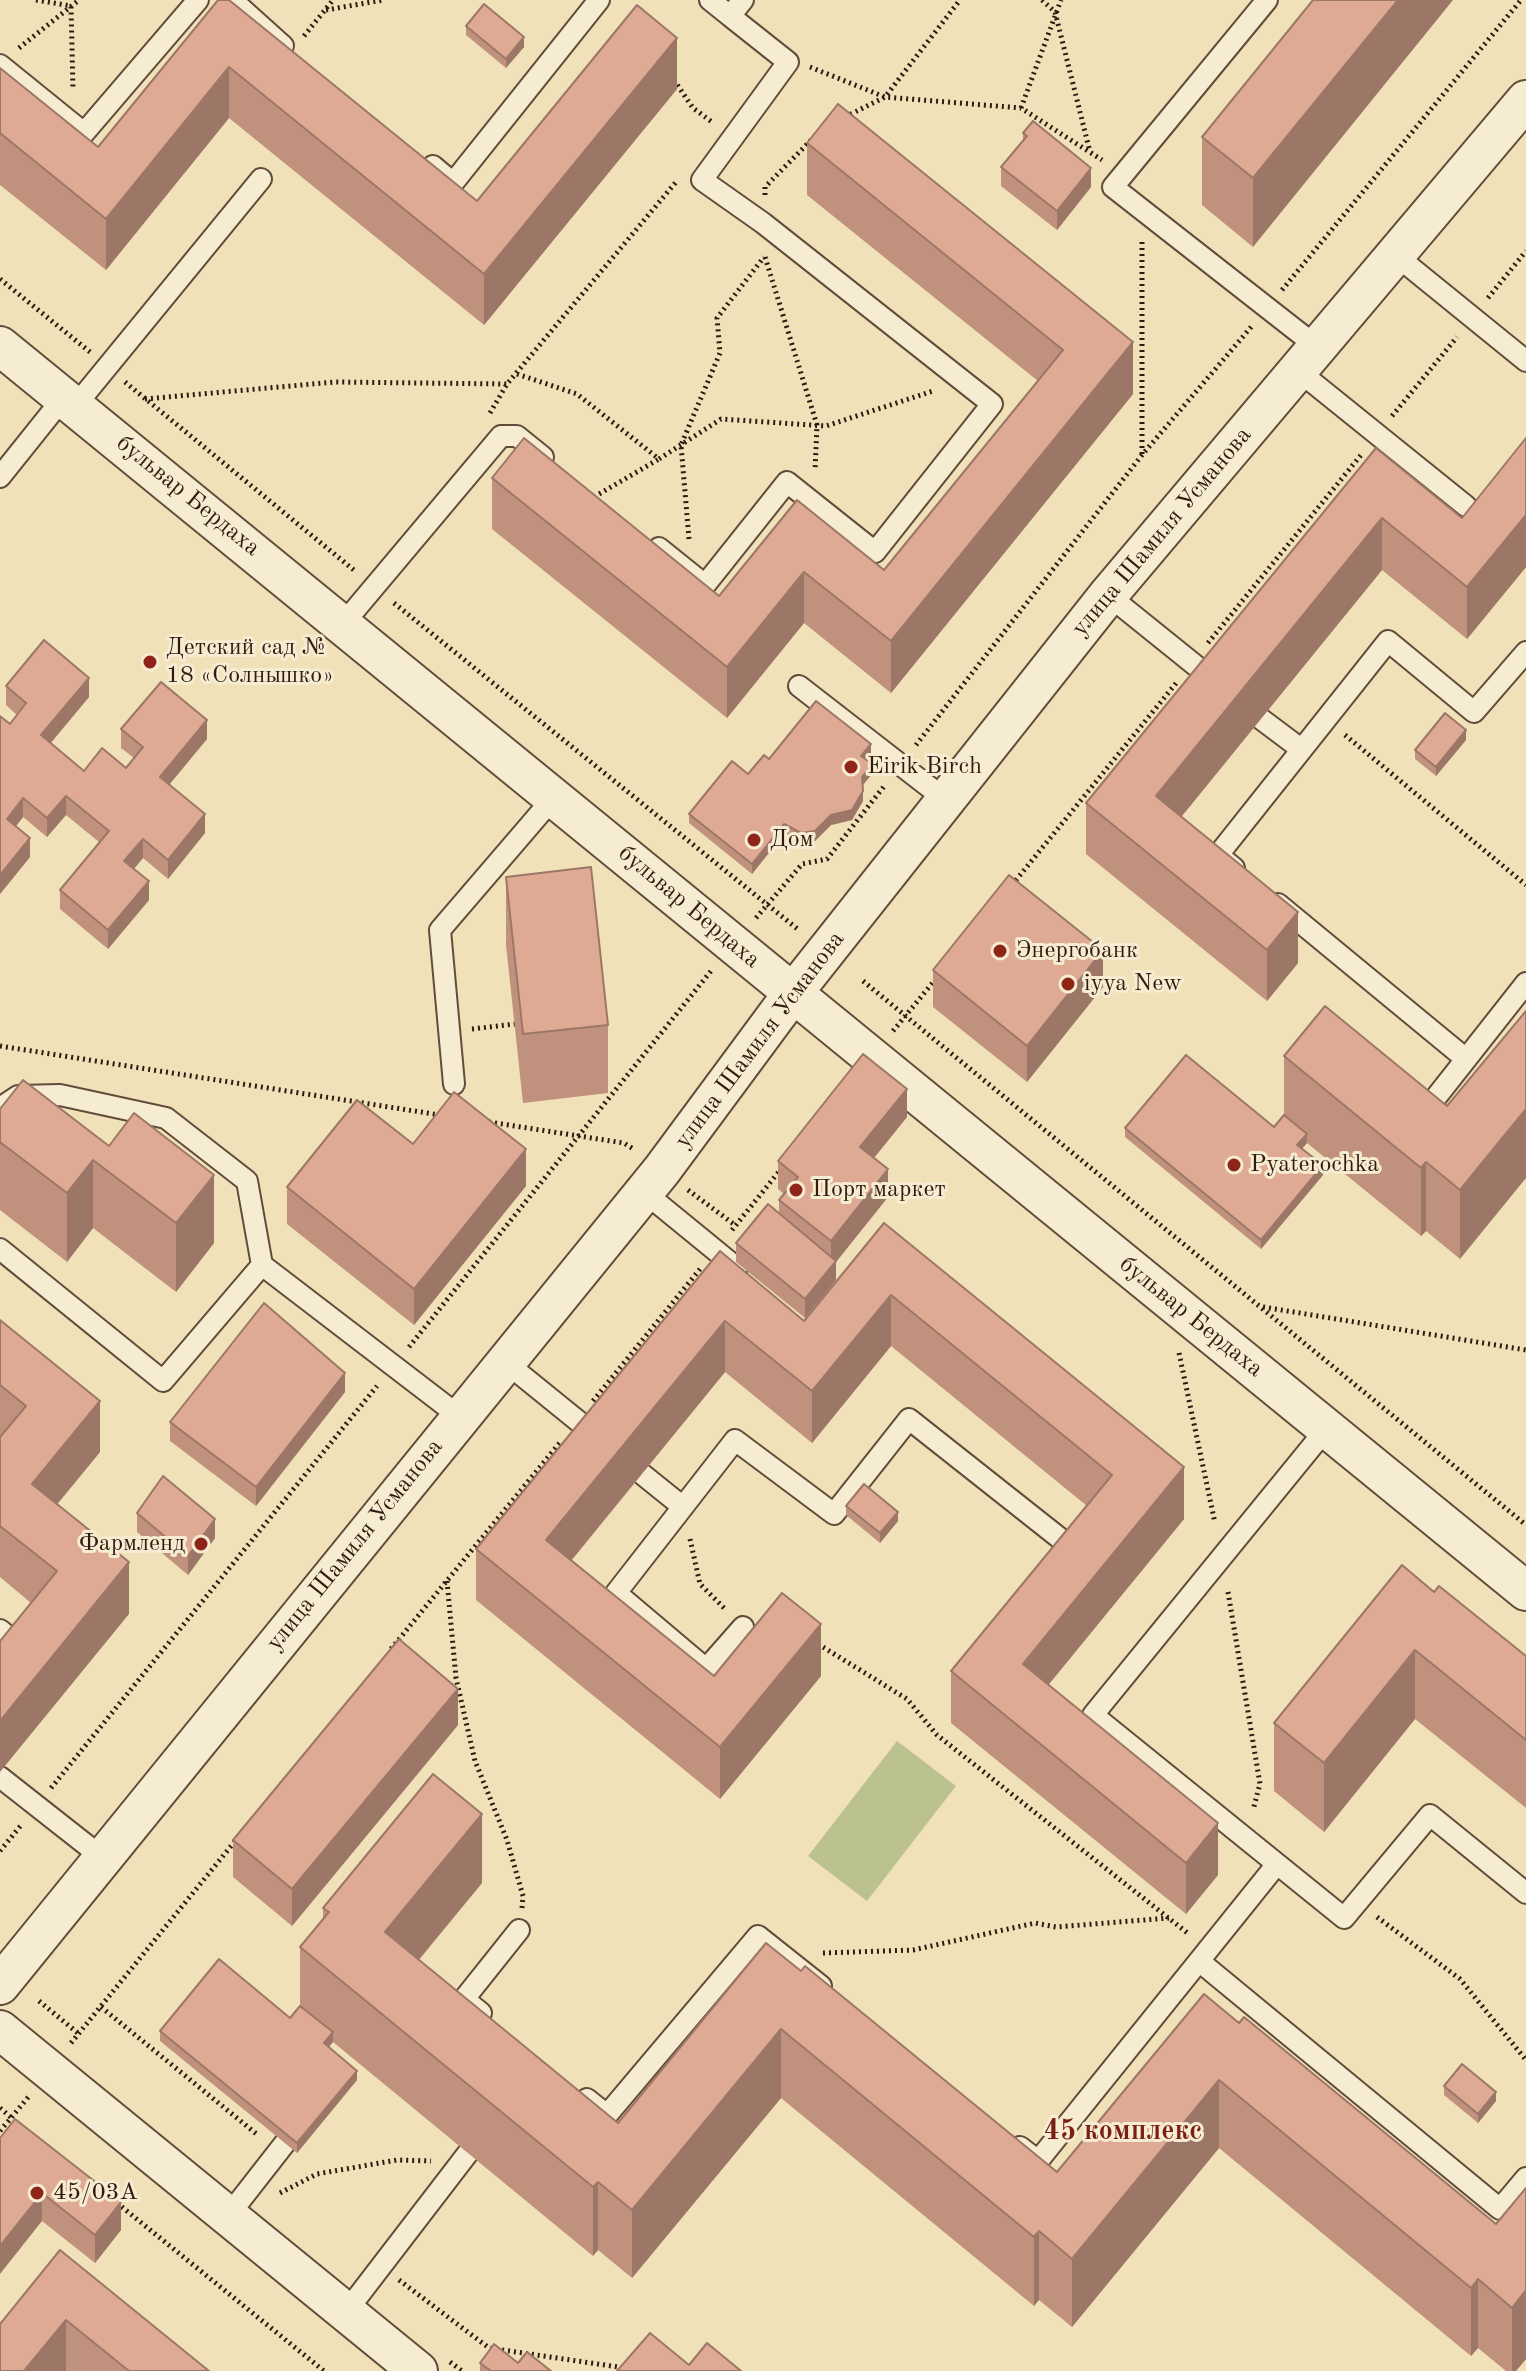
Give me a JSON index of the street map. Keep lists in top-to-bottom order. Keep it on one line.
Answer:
{"streets":{"street":["бульвар Бердаха","улица Шамиля Усманова"]},"crossings":[["бульвар Бердаха","улица Шамиля Усманова"]],"districts":["45 комплекс"],"places":["Детский сад № 18 «Солнышко»","Eirik Birch","Дом","Энергобанк","iyya New","Pyaterochka","Порт маркет","Фармленд","45/03А"]}
